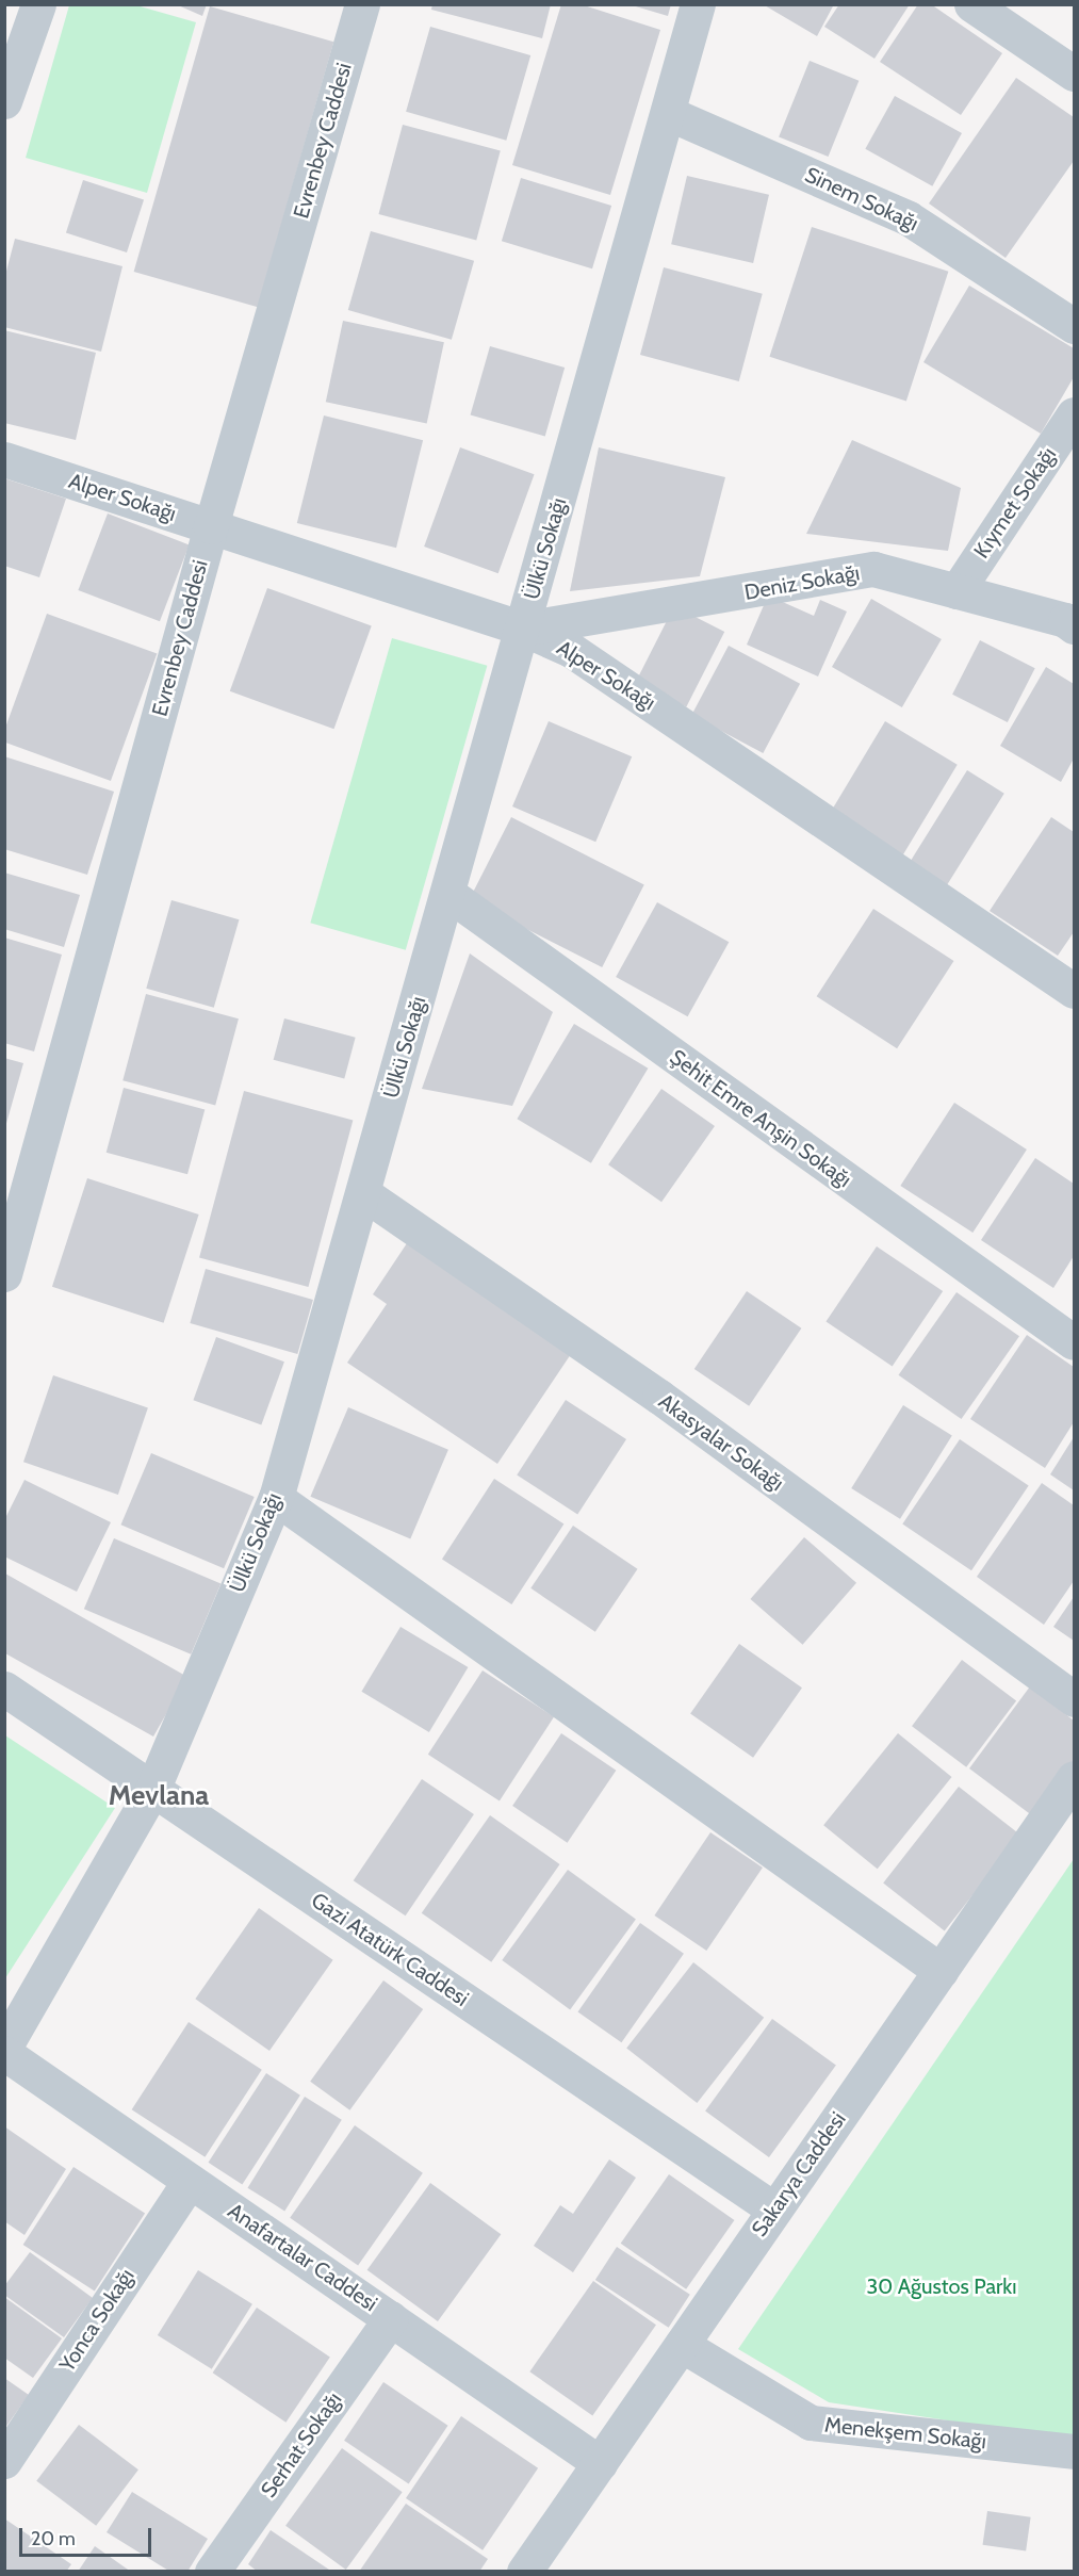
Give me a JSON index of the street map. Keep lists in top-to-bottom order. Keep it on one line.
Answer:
{"streets":{"street":["Evrenbey Caddesi","Sinem Sokağı","Alper Sokağı","Kıymet Sokağı","Ülkü Sokağı","Deniz Sokağı","Şehit Emre Anşin Sokağı","Akasyalar Sokağı","Gazi Atatürk Caddesi","Sakarya Caddesi","Anafartalar Caddesi","Yonca Sokağı","Menekşem Sokağı","Serhat Sokağı"]},"crossings":[["Evrenbey Caddesi","Alper Sokağı"],["Sinem Sokağı","Ülkü Sokağı"],["Alper Sokağı","Ülkü Sokağı"],["Alper Sokağı","Deniz Sokağı"],["Kıymet Sokağı","Deniz Sokağı"],["Ülkü Sokağı","Deniz Sokağı"],["Ülkü Sokağı","Şehit Emre Anşin Sokağı"],["Ülkü Sokağı","Akasyalar Sokağı"],["Ülkü Sokağı","Gazi Atatürk Caddesi"],["Gazi Atatürk Caddesi","Sakarya Caddesi"],["Sakarya Caddesi","Anafartalar Caddesi"],["Sakarya Caddesi","Menekşem Sokağı"],["Anafartalar Caddesi","Yonca Sokağı"],["Anafartalar Caddesi","Serhat Sokağı"]],"districts":["Mevlana"],"parks":["30 Ağustos Parkı"],"scale_bar":"20 m"}
